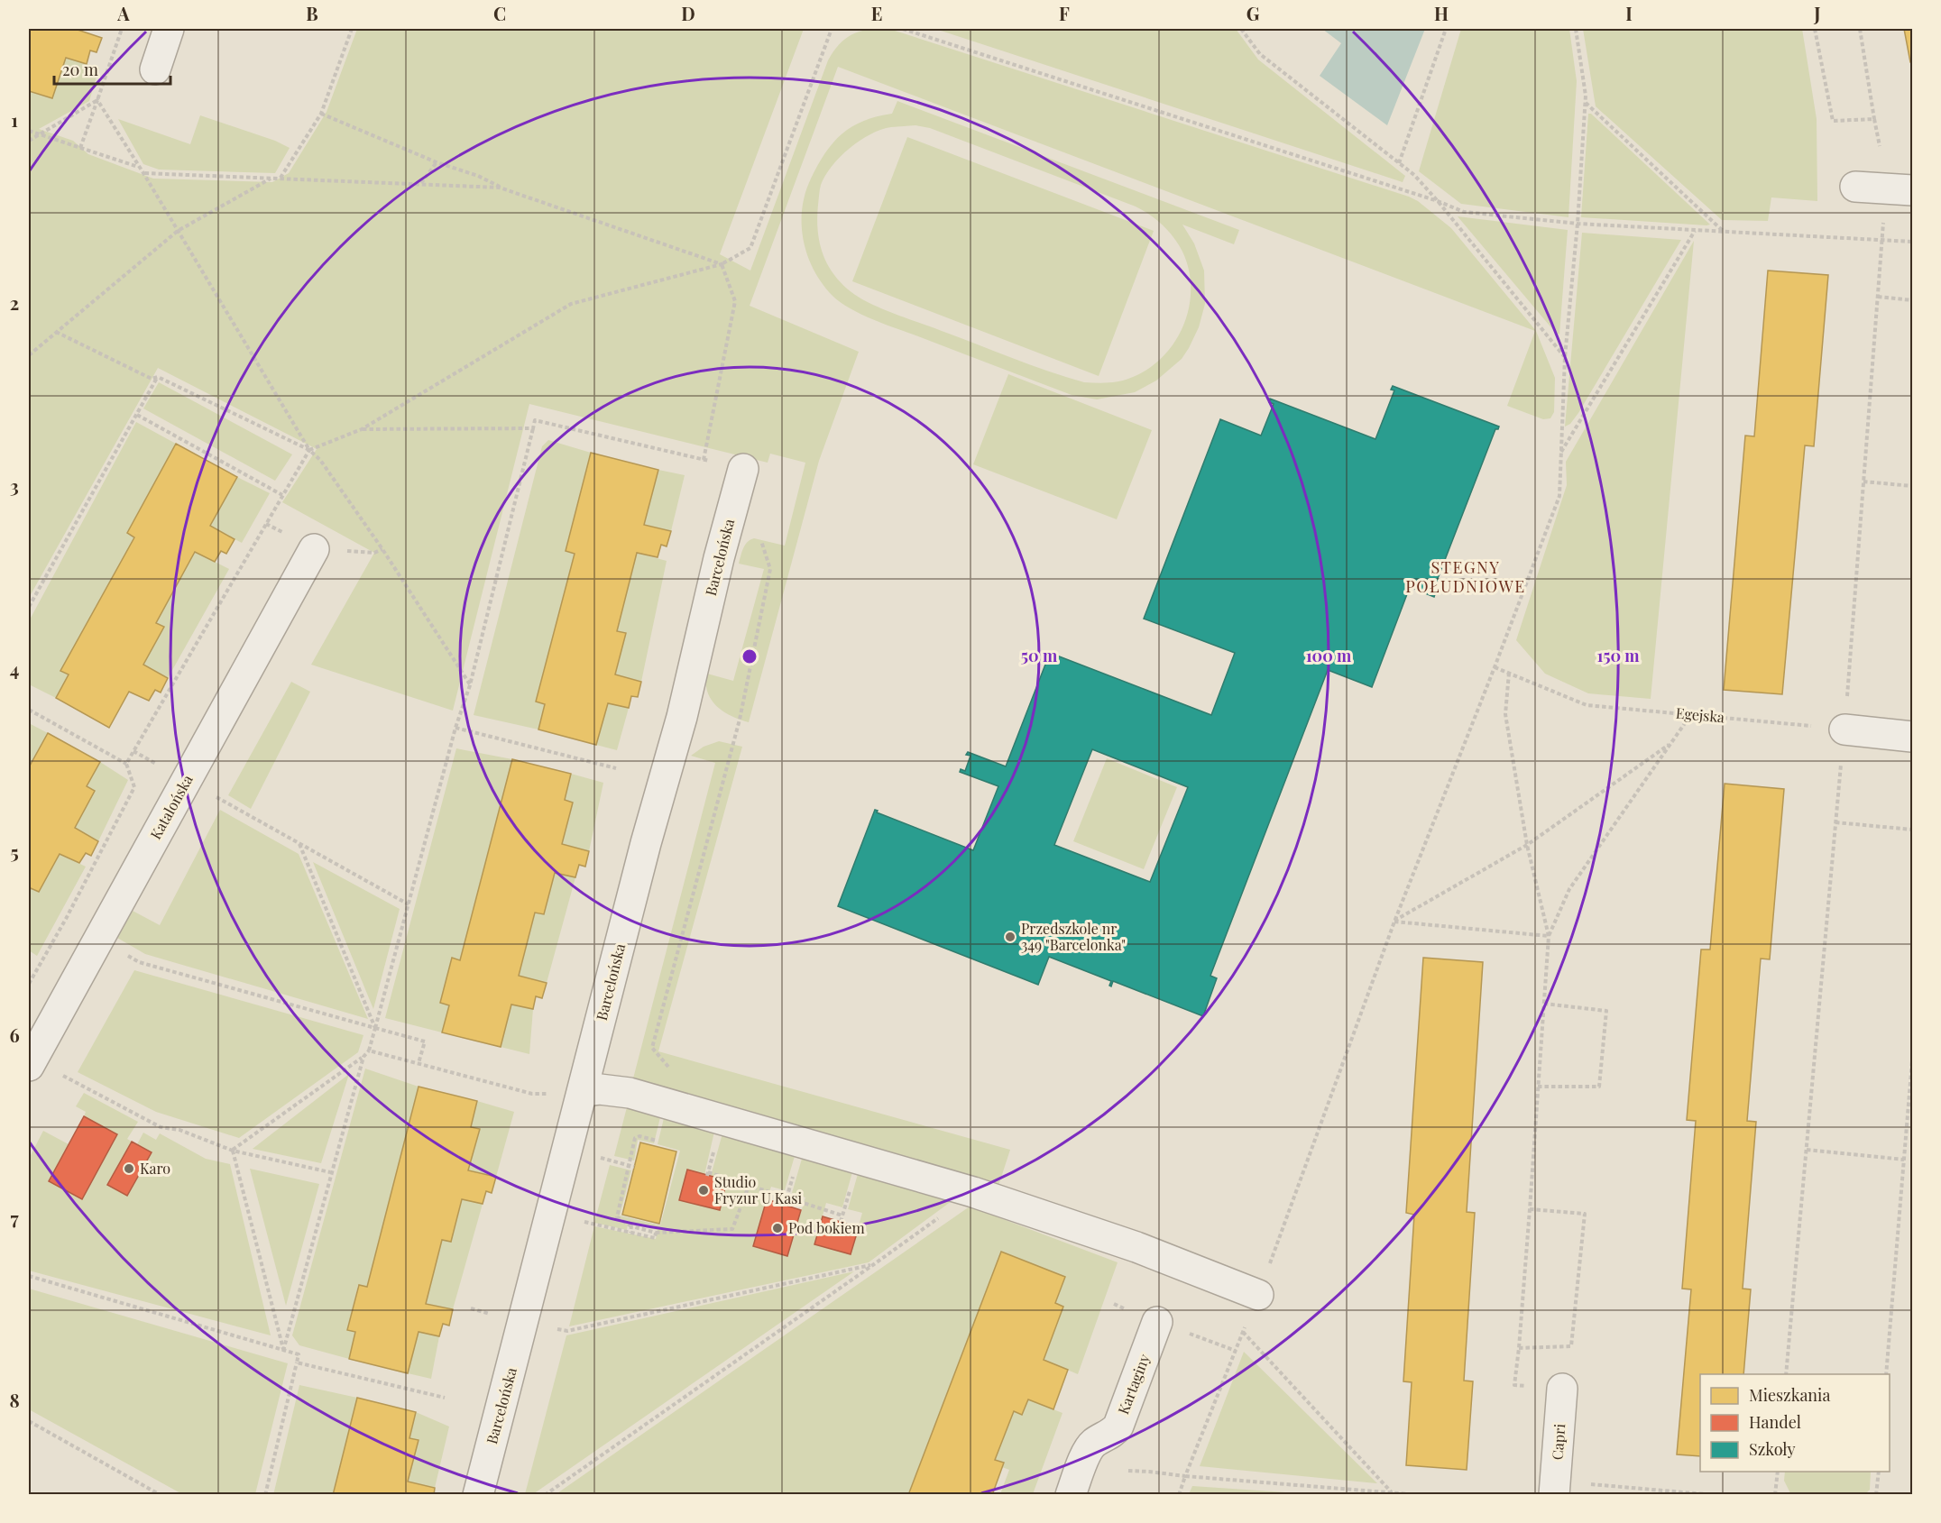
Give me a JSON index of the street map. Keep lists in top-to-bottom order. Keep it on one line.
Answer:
{"streets":{"street":["Barcelońska","Katalońska","Kartaginy","Capri"],"path":["Egejska"]},"districts":["STEGNY POŁUDNIOWE"],"places":["Przedszkole nr 349 \"Barcelonka\"","Karo","Studio Fryzur U Kasi","Pod bokiem"],"legend":["Mieszkania","Handel","Szkoły"],"scale_bar":"20 m","grid":{"columns":["A","B","C","D","E","F","G","H","I","J"],"rows":["1","2","3","4","5","6","7","8"]},"rings":["50 m","100 m","150 m"]}
